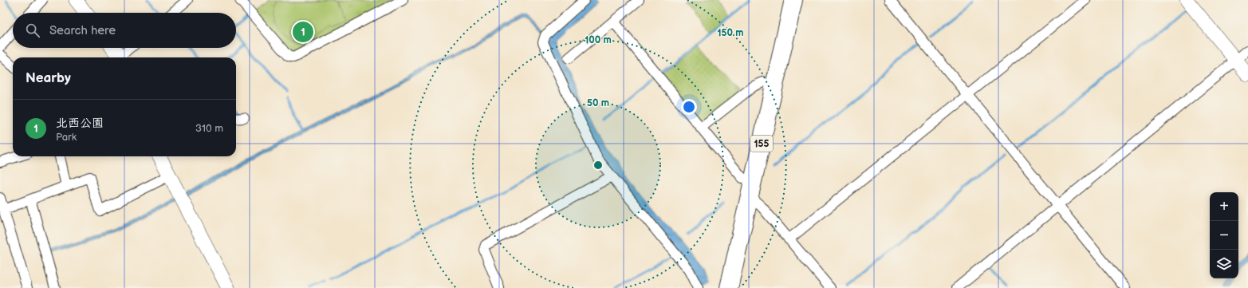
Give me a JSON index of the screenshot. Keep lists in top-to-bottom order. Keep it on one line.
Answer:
{"streets":{"highway":["155"]},"page":{"search":"Search here","pins":"1","heading":"Nearby","list":[{"mark":"1","name":"北西公園","note":"Park","value":"310 m"}],"map_buttons":["+","−"]},"rings":["150 m","100 m","50 m"]}
